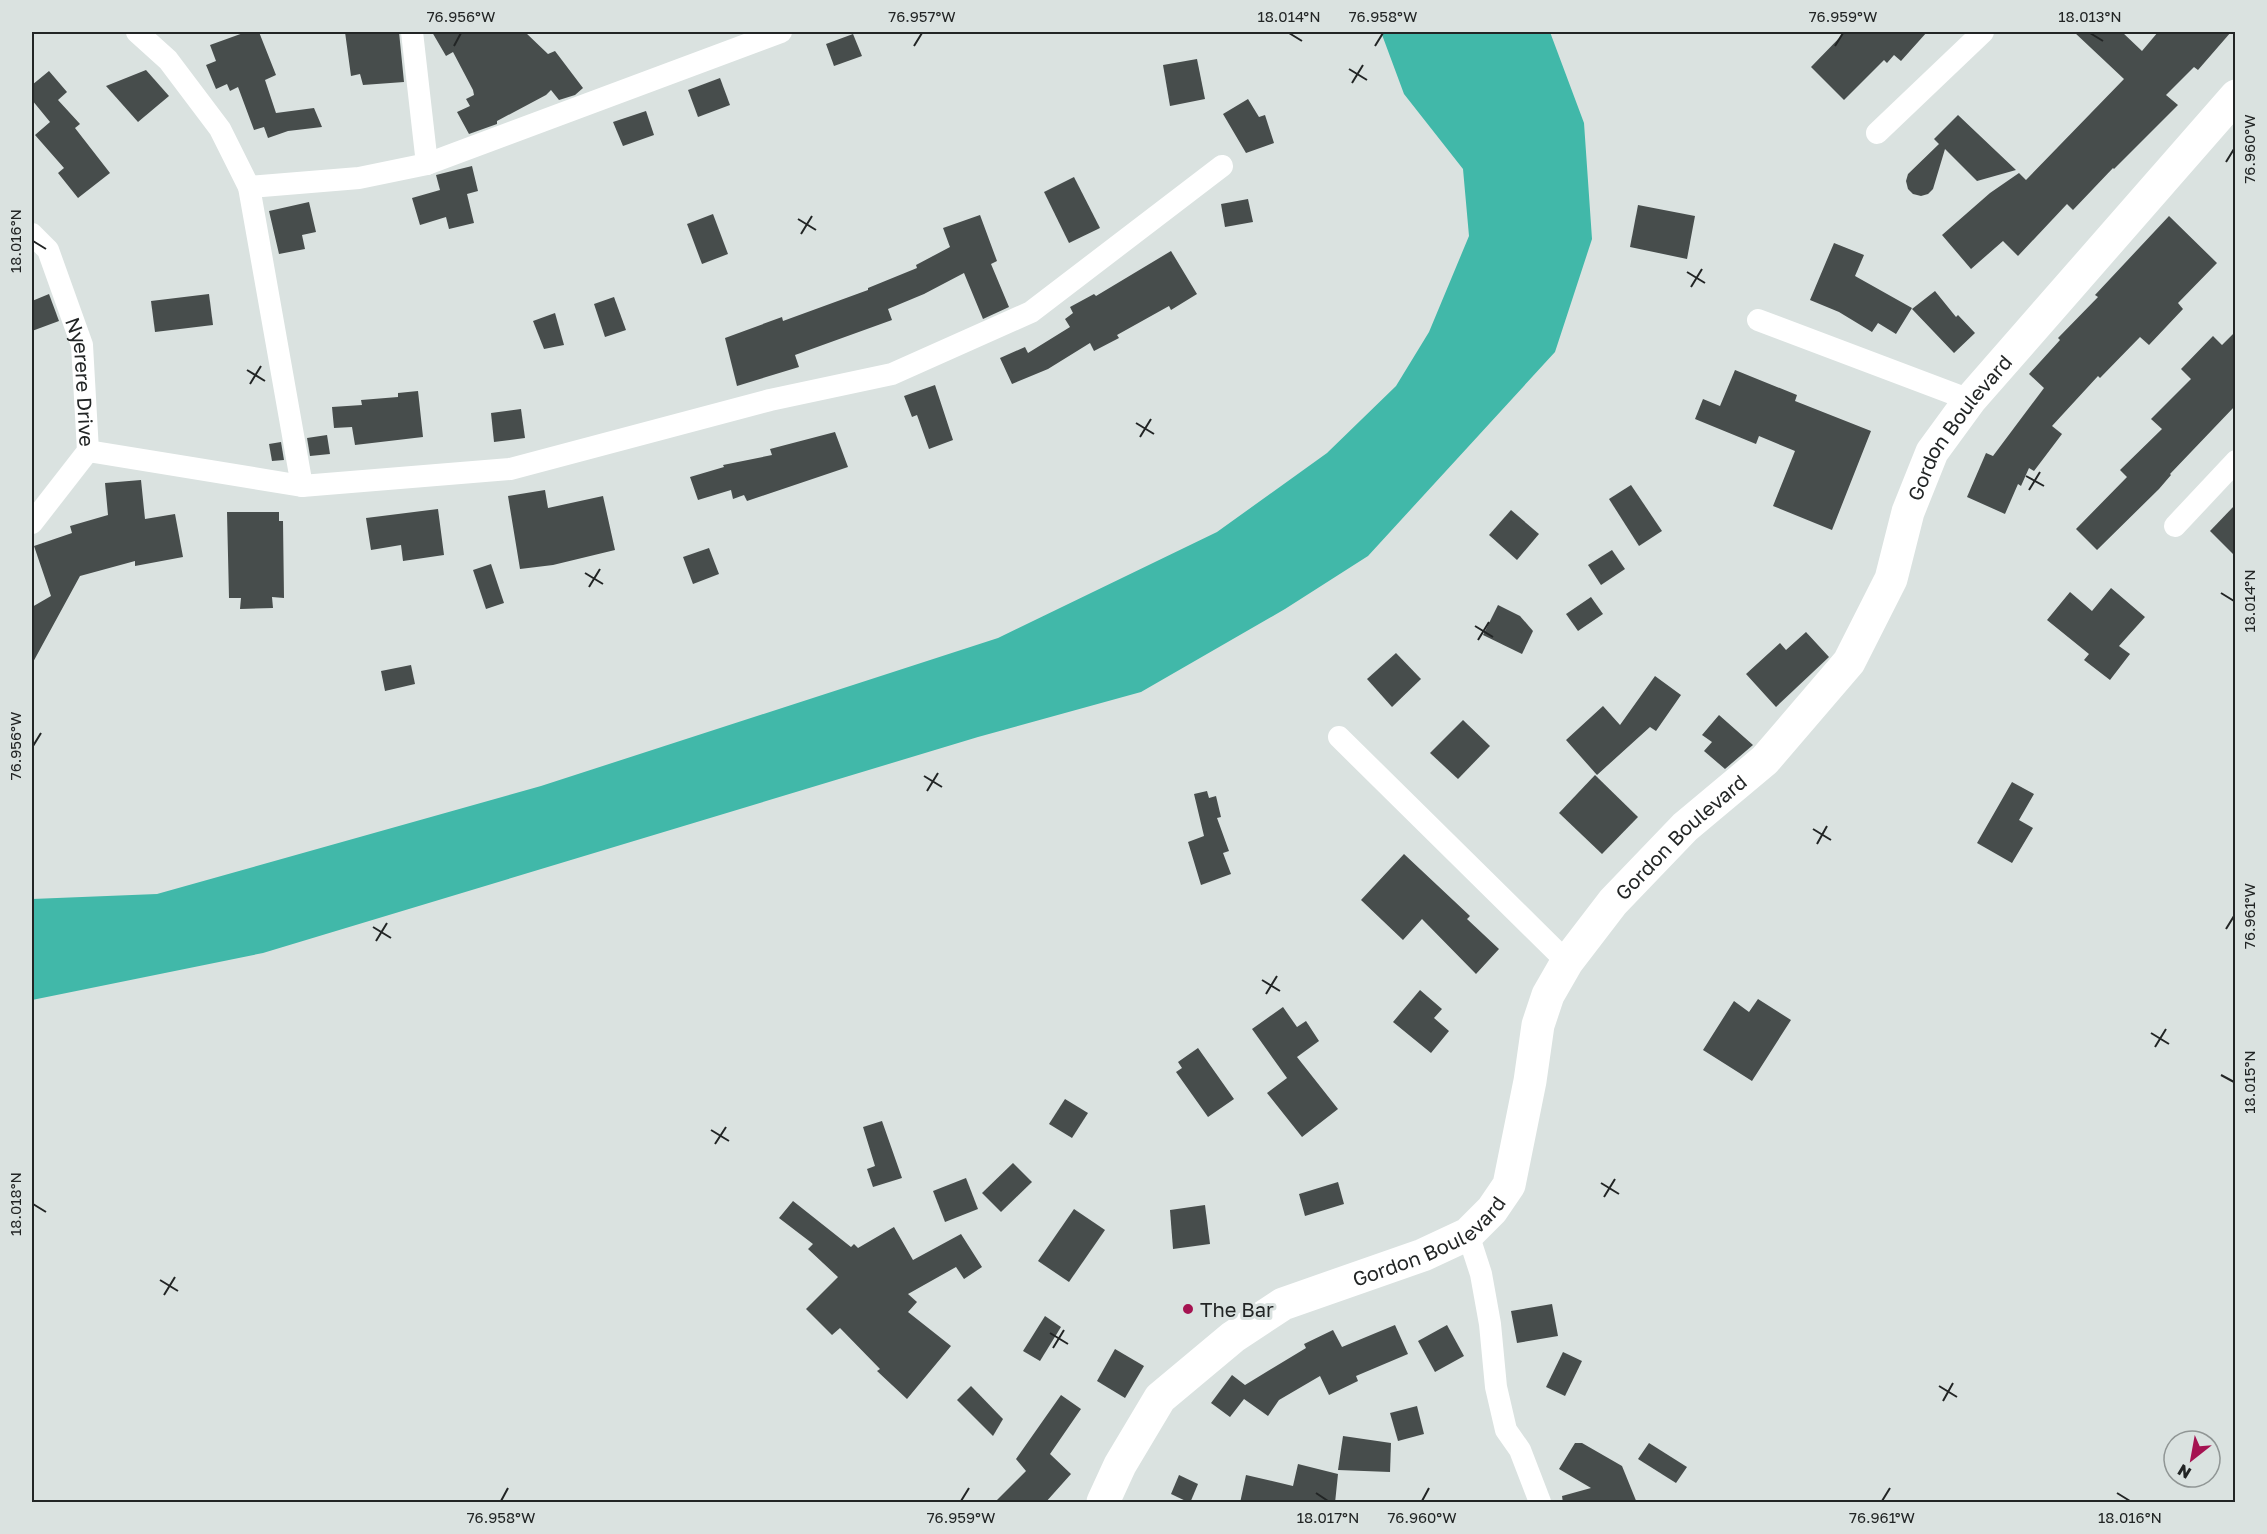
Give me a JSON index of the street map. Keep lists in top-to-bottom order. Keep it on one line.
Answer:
{"streets":{"street":["Nyerere Drive","Gordon Boulevard"]},"places":["The Bar"],"north":"bottom left","coordinates":["76.956°W","76.957°W","18.014°N","76.958°W","76.959°W","18.013°N","76.960°W","18.016°N","76.961°W","18.015°N","18.018°N","18.017°N"]}
